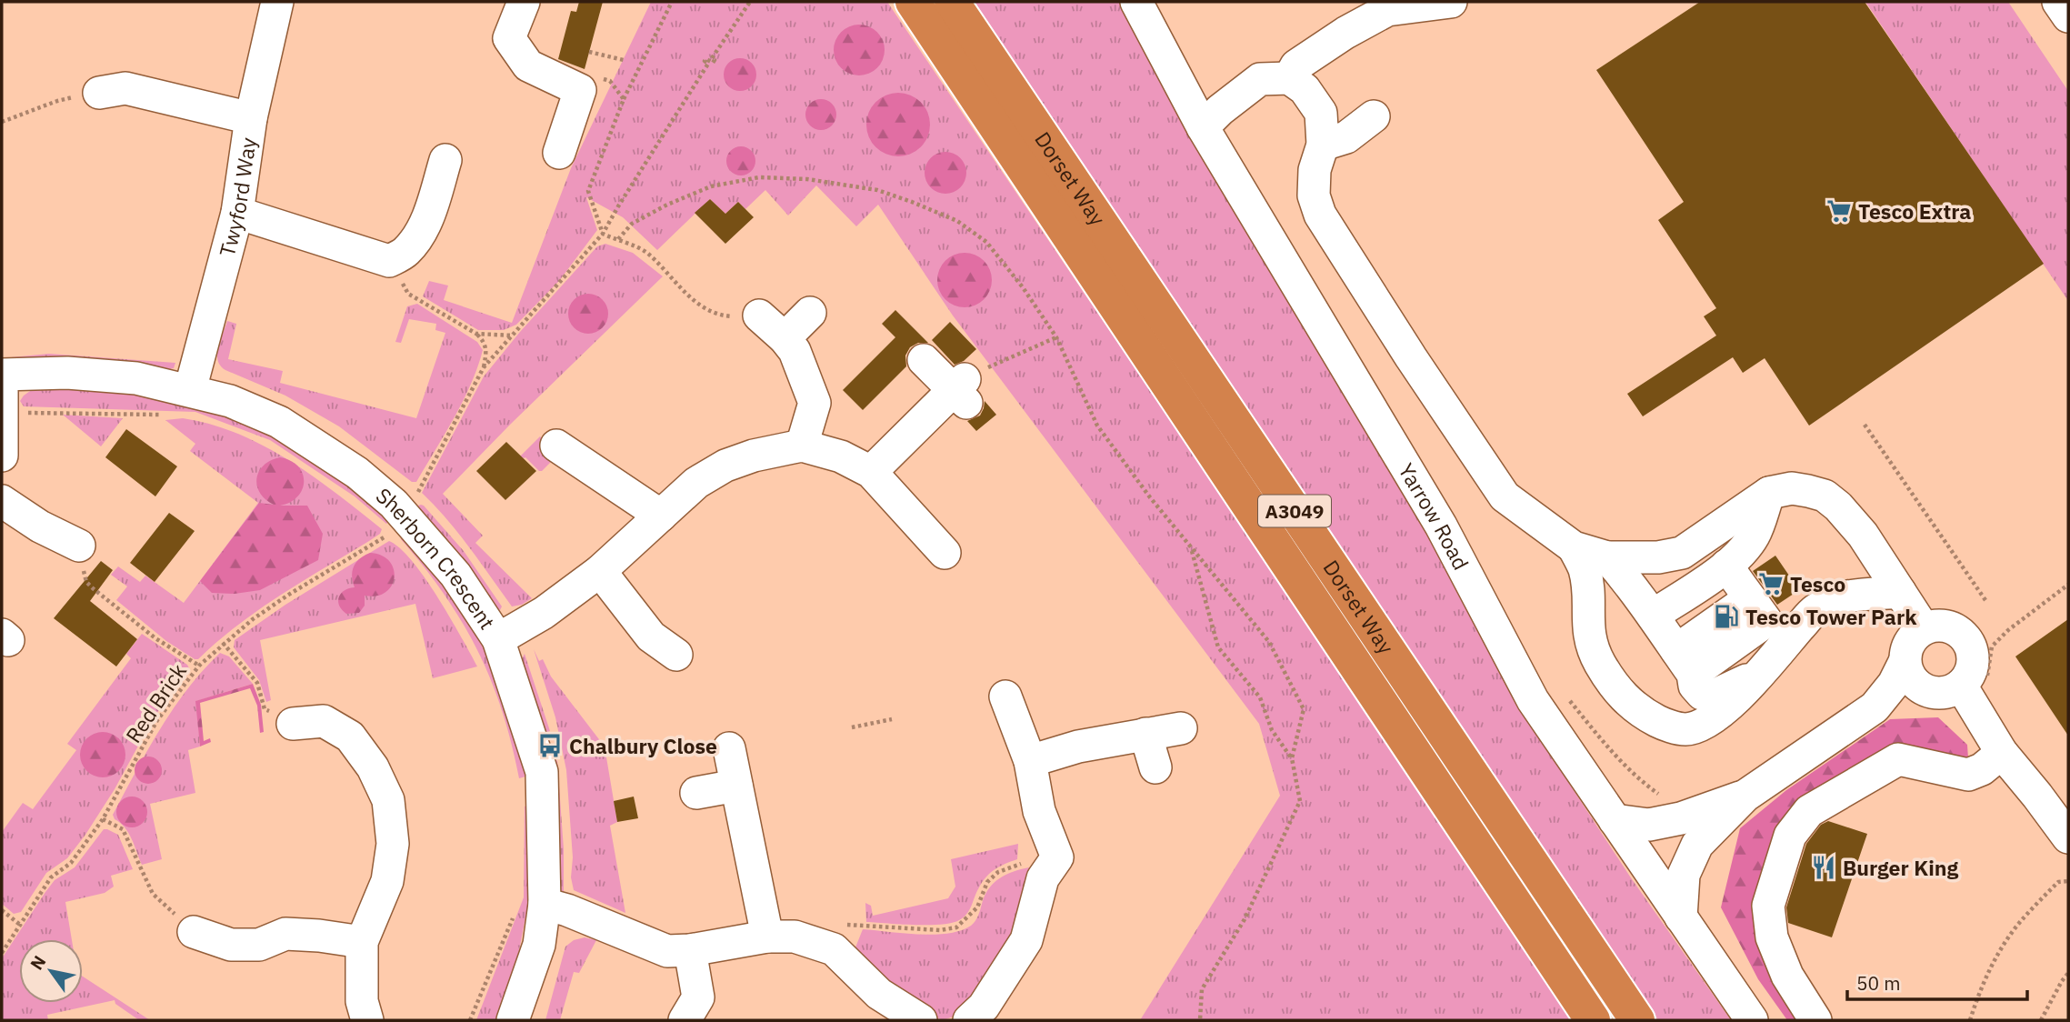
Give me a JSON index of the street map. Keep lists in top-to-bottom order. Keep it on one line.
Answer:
{"streets":{"highway":["Dorset Way","A3049"],"street":["Twyford Way","Yarrow Road","Sherborn Crescent"],"path":["Red Brick"]},"crossings":[["Twyford Way","Sherborn Crescent"]],"places":{"supermarket":["Tesco Extra","Tesco"],"fuel station":["Tesco Tower Park"],"bus stop":["Chalbury Close"],"restaurant":["Burger King"]},"scale_bar":"50 m","north":"top left"}
